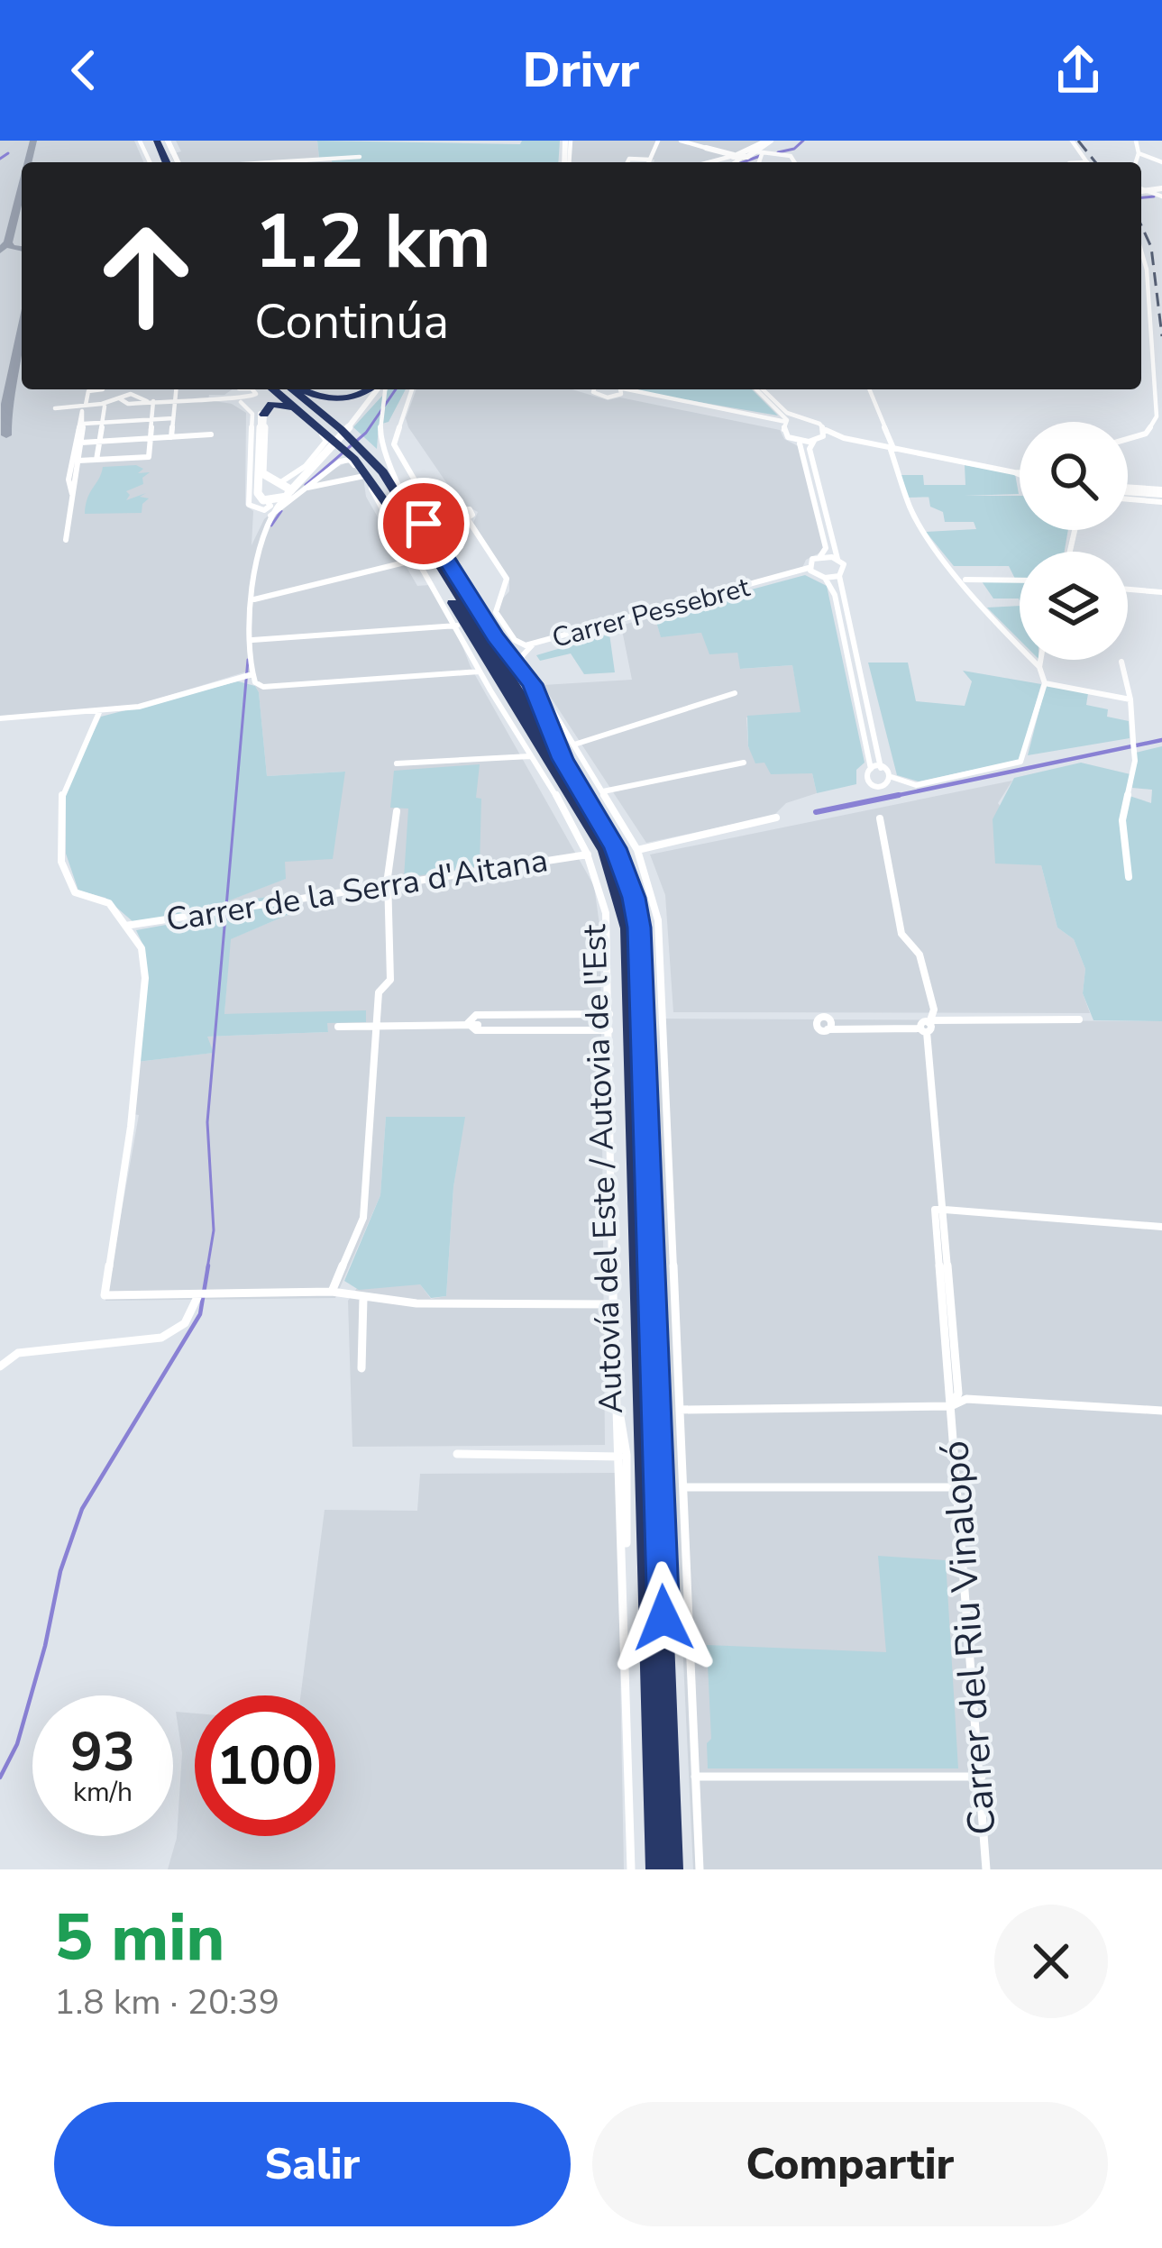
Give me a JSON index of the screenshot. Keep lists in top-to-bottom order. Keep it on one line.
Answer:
{"streets":{"highway":["Autovía del Este / Autovia de l'Est"],"street":["Carrer Pessebret","Carrer de la Serra d'Aitana","Carrer del Riu Vinalopó"]},"page":{"header":"Drivr","turn":["1.2 km","Continúa"],"speed":"93 km/h","limit":"100","heading":["5 min","1.8 km · 20:39"],"buttons":["Salir","Compartir"]}}
